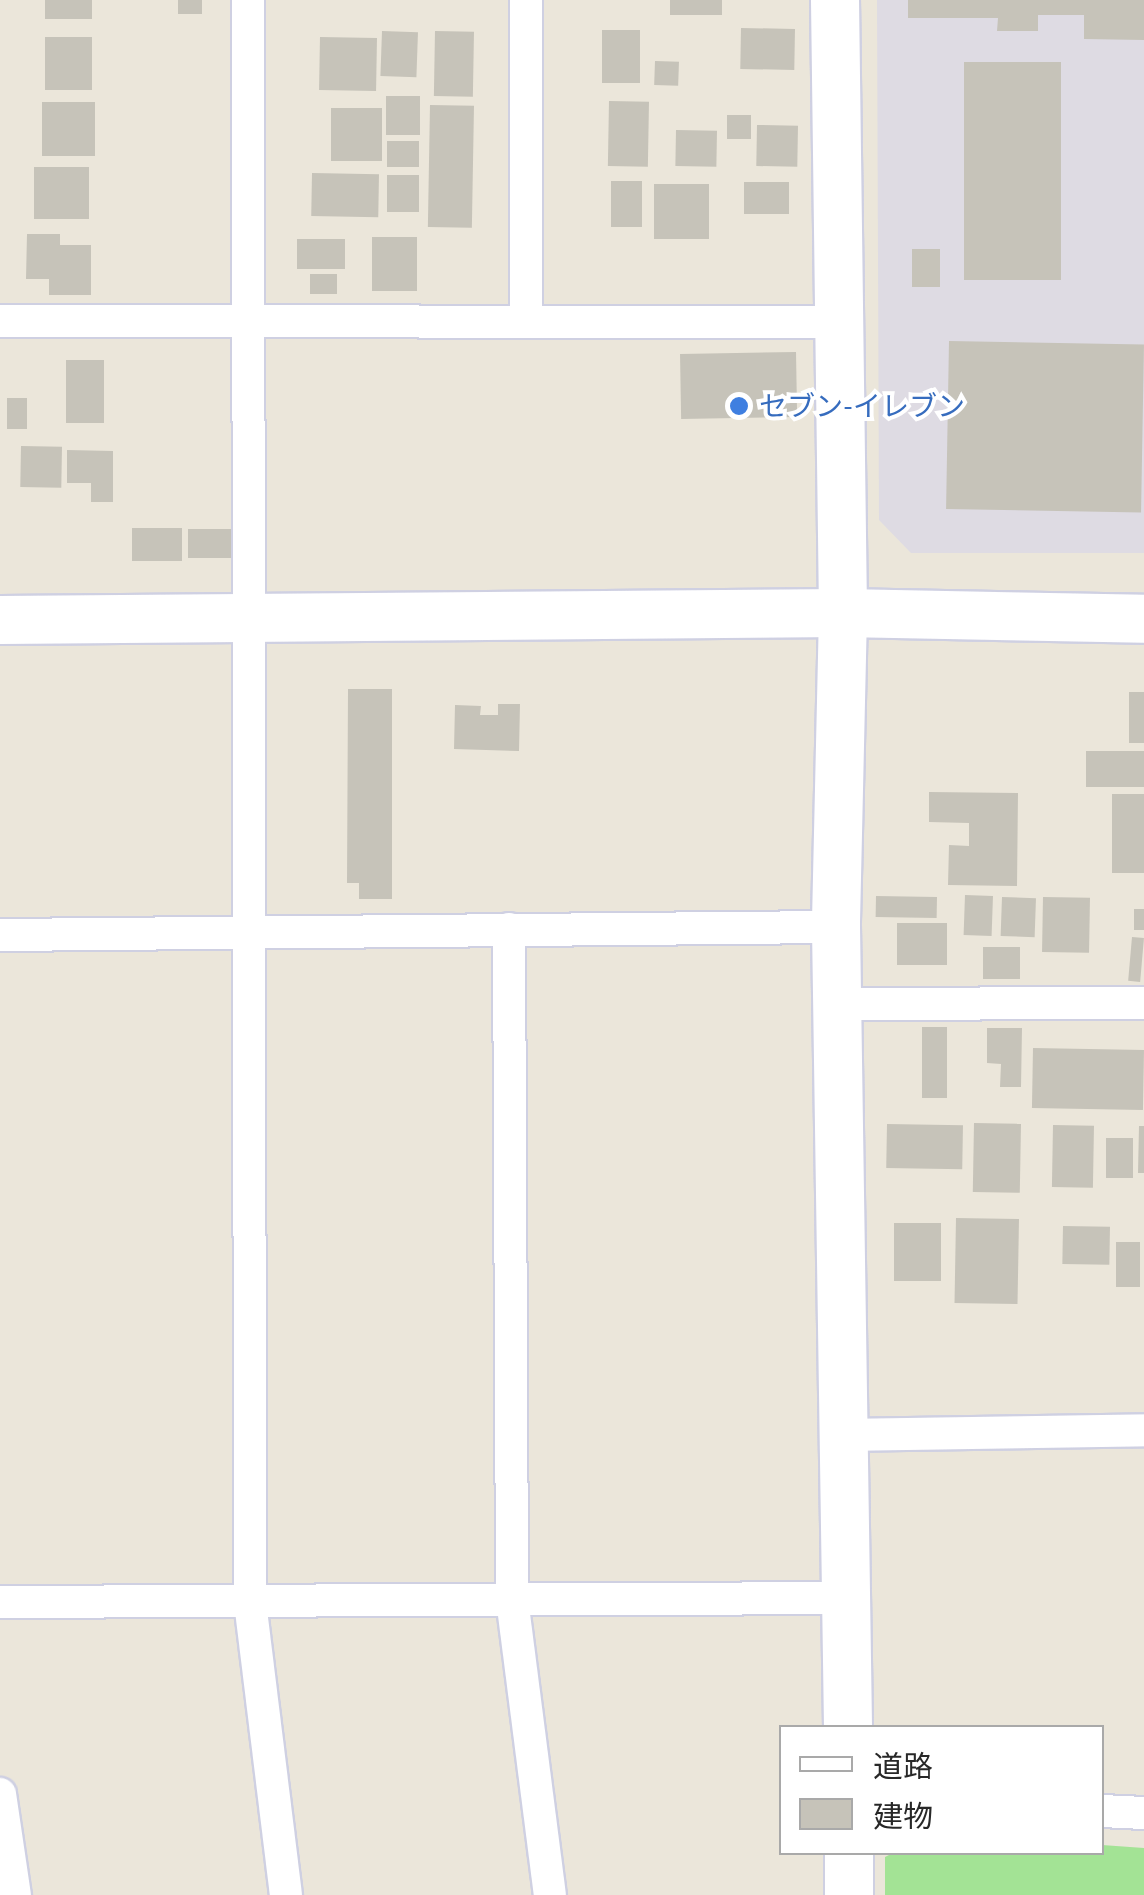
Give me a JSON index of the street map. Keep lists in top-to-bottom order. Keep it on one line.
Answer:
{"places":["セブン-イレブン"],"legend":["道路","建物"]}
